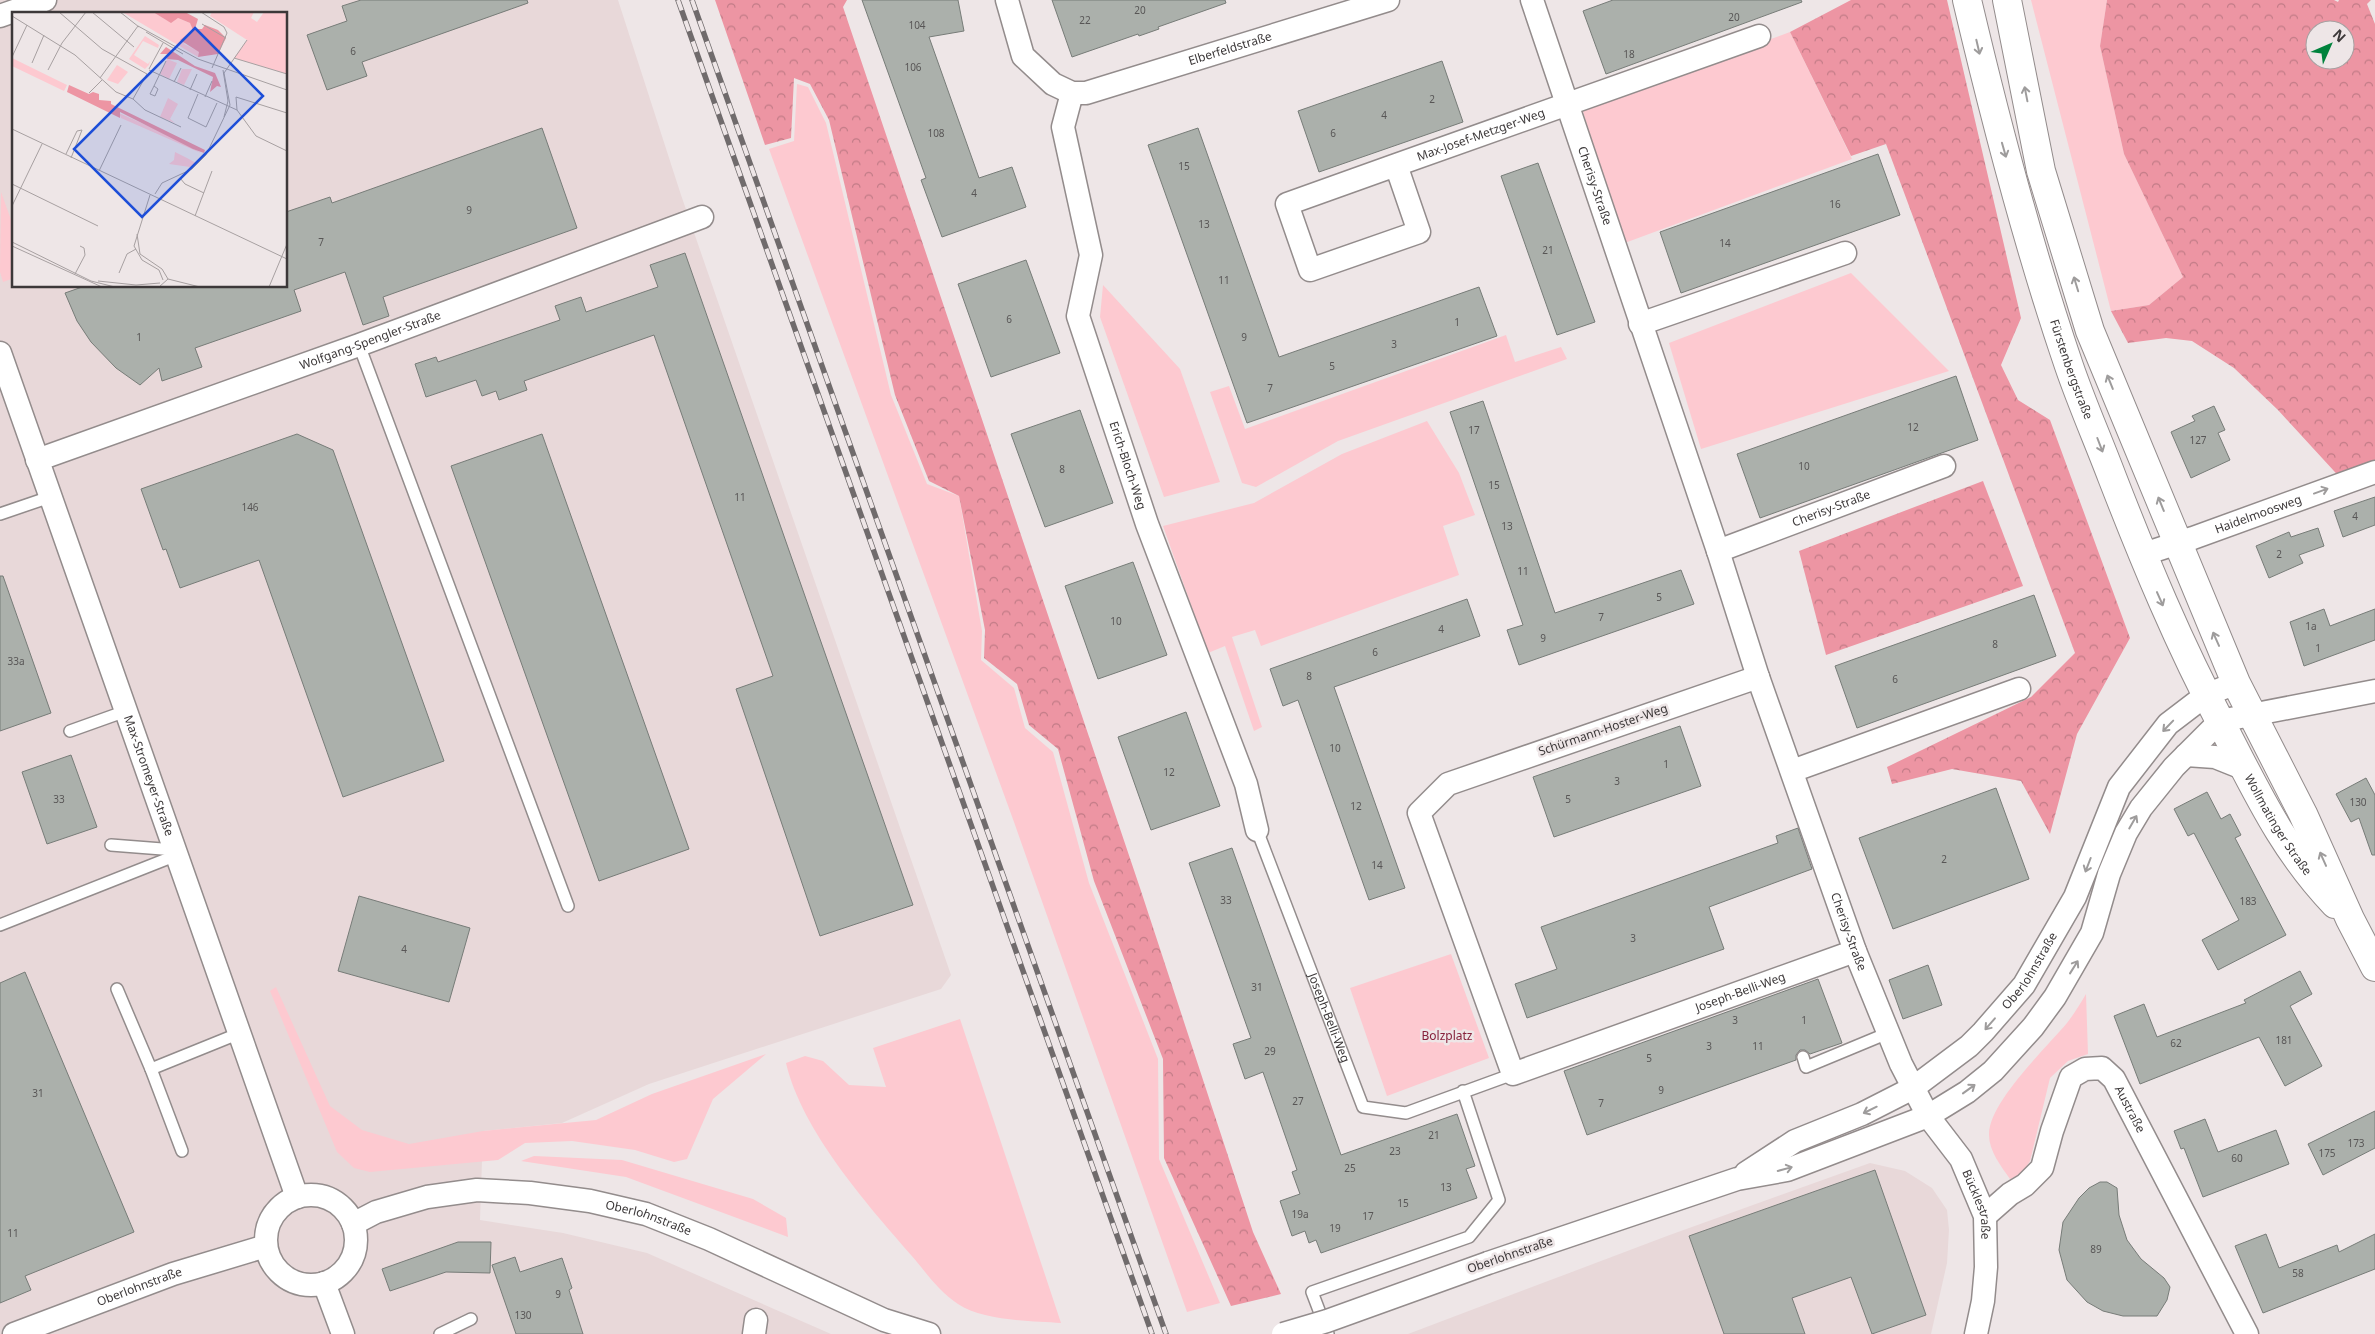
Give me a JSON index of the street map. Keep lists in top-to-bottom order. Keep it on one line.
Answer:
{"streets":{"main road":["Fürstenbergstraße","Wollmatinger Straße"],"street":["Elberfeldstraße","Max-Josef-Metzger-Weg","Cherisy-Straße","Wolfgang-Spengler-Straße","Erich-Bloch-Weg","Haidelmoosweg","Schürmann-Hoster-Weg","Max-Stromeyer-Straße","Oberlohnstraße","Joseph-Belli-Weg","Austraße","Bücklestraße"]},"crossings":[["Elberfeldstraße","Erich-Bloch-Weg"],["Max-Josef-Metzger-Weg","Cherisy-Straße"],["Cherisy-Straße","Schürmann-Hoster-Weg"],["Cherisy-Straße","Oberlohnstraße"],["Cherisy-Straße","Joseph-Belli-Weg"],["Cherisy-Straße","Bücklestraße"],["Wolfgang-Spengler-Straße","Max-Stromeyer-Straße"],["Fürstenbergstraße","Haidelmoosweg"],["Fürstenbergstraße","Wollmatinger Straße"],["Fürstenbergstraße","Oberlohnstraße"],["Erich-Bloch-Weg","Joseph-Belli-Weg"],["Schürmann-Hoster-Weg","Joseph-Belli-Weg"],["Max-Stromeyer-Straße","Oberlohnstraße"],["Wollmatinger Straße","Oberlohnstraße"],["Oberlohnstraße","Bücklestraße"],["Austraße","Bücklestraße"]],"parks":["Bolzplatz"],"house_numbers":["20","20","22","104","6","18","106","2","4","108","6","15","4","16","9","13","7","14","21","11","6","1","1","9","3","5","7","12","17","127","10","8","15","11","146","4","13","2","11","5","7","10","1a","4","9","8","1","6","33a","8","6","10","1","12","3","33","5","130","12","2","14","33","183","3","4","31","3","1","181","62","3","11","29","5","9","31","27","7","21","173","23","175","60","25","13","15","19a","17","19","11","89","58","9","130"],"north":"top right"}
